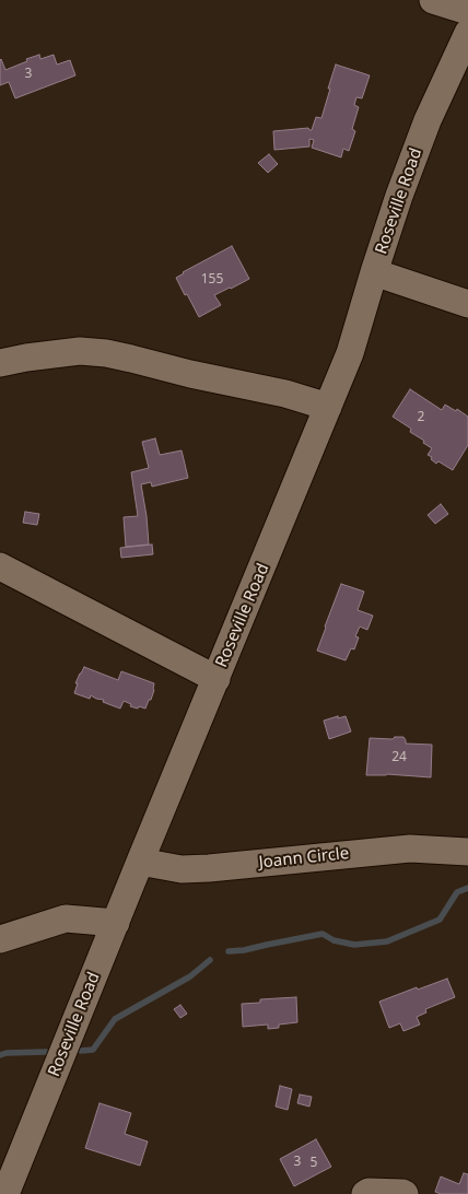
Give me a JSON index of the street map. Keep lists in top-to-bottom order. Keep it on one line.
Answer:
{"streets":{"street":["Roseville Road","Joann Circle"]},"crossings":[["Roseville Road","Joann Circle"]],"house_numbers":["3","155","2","24","3","5"]}
